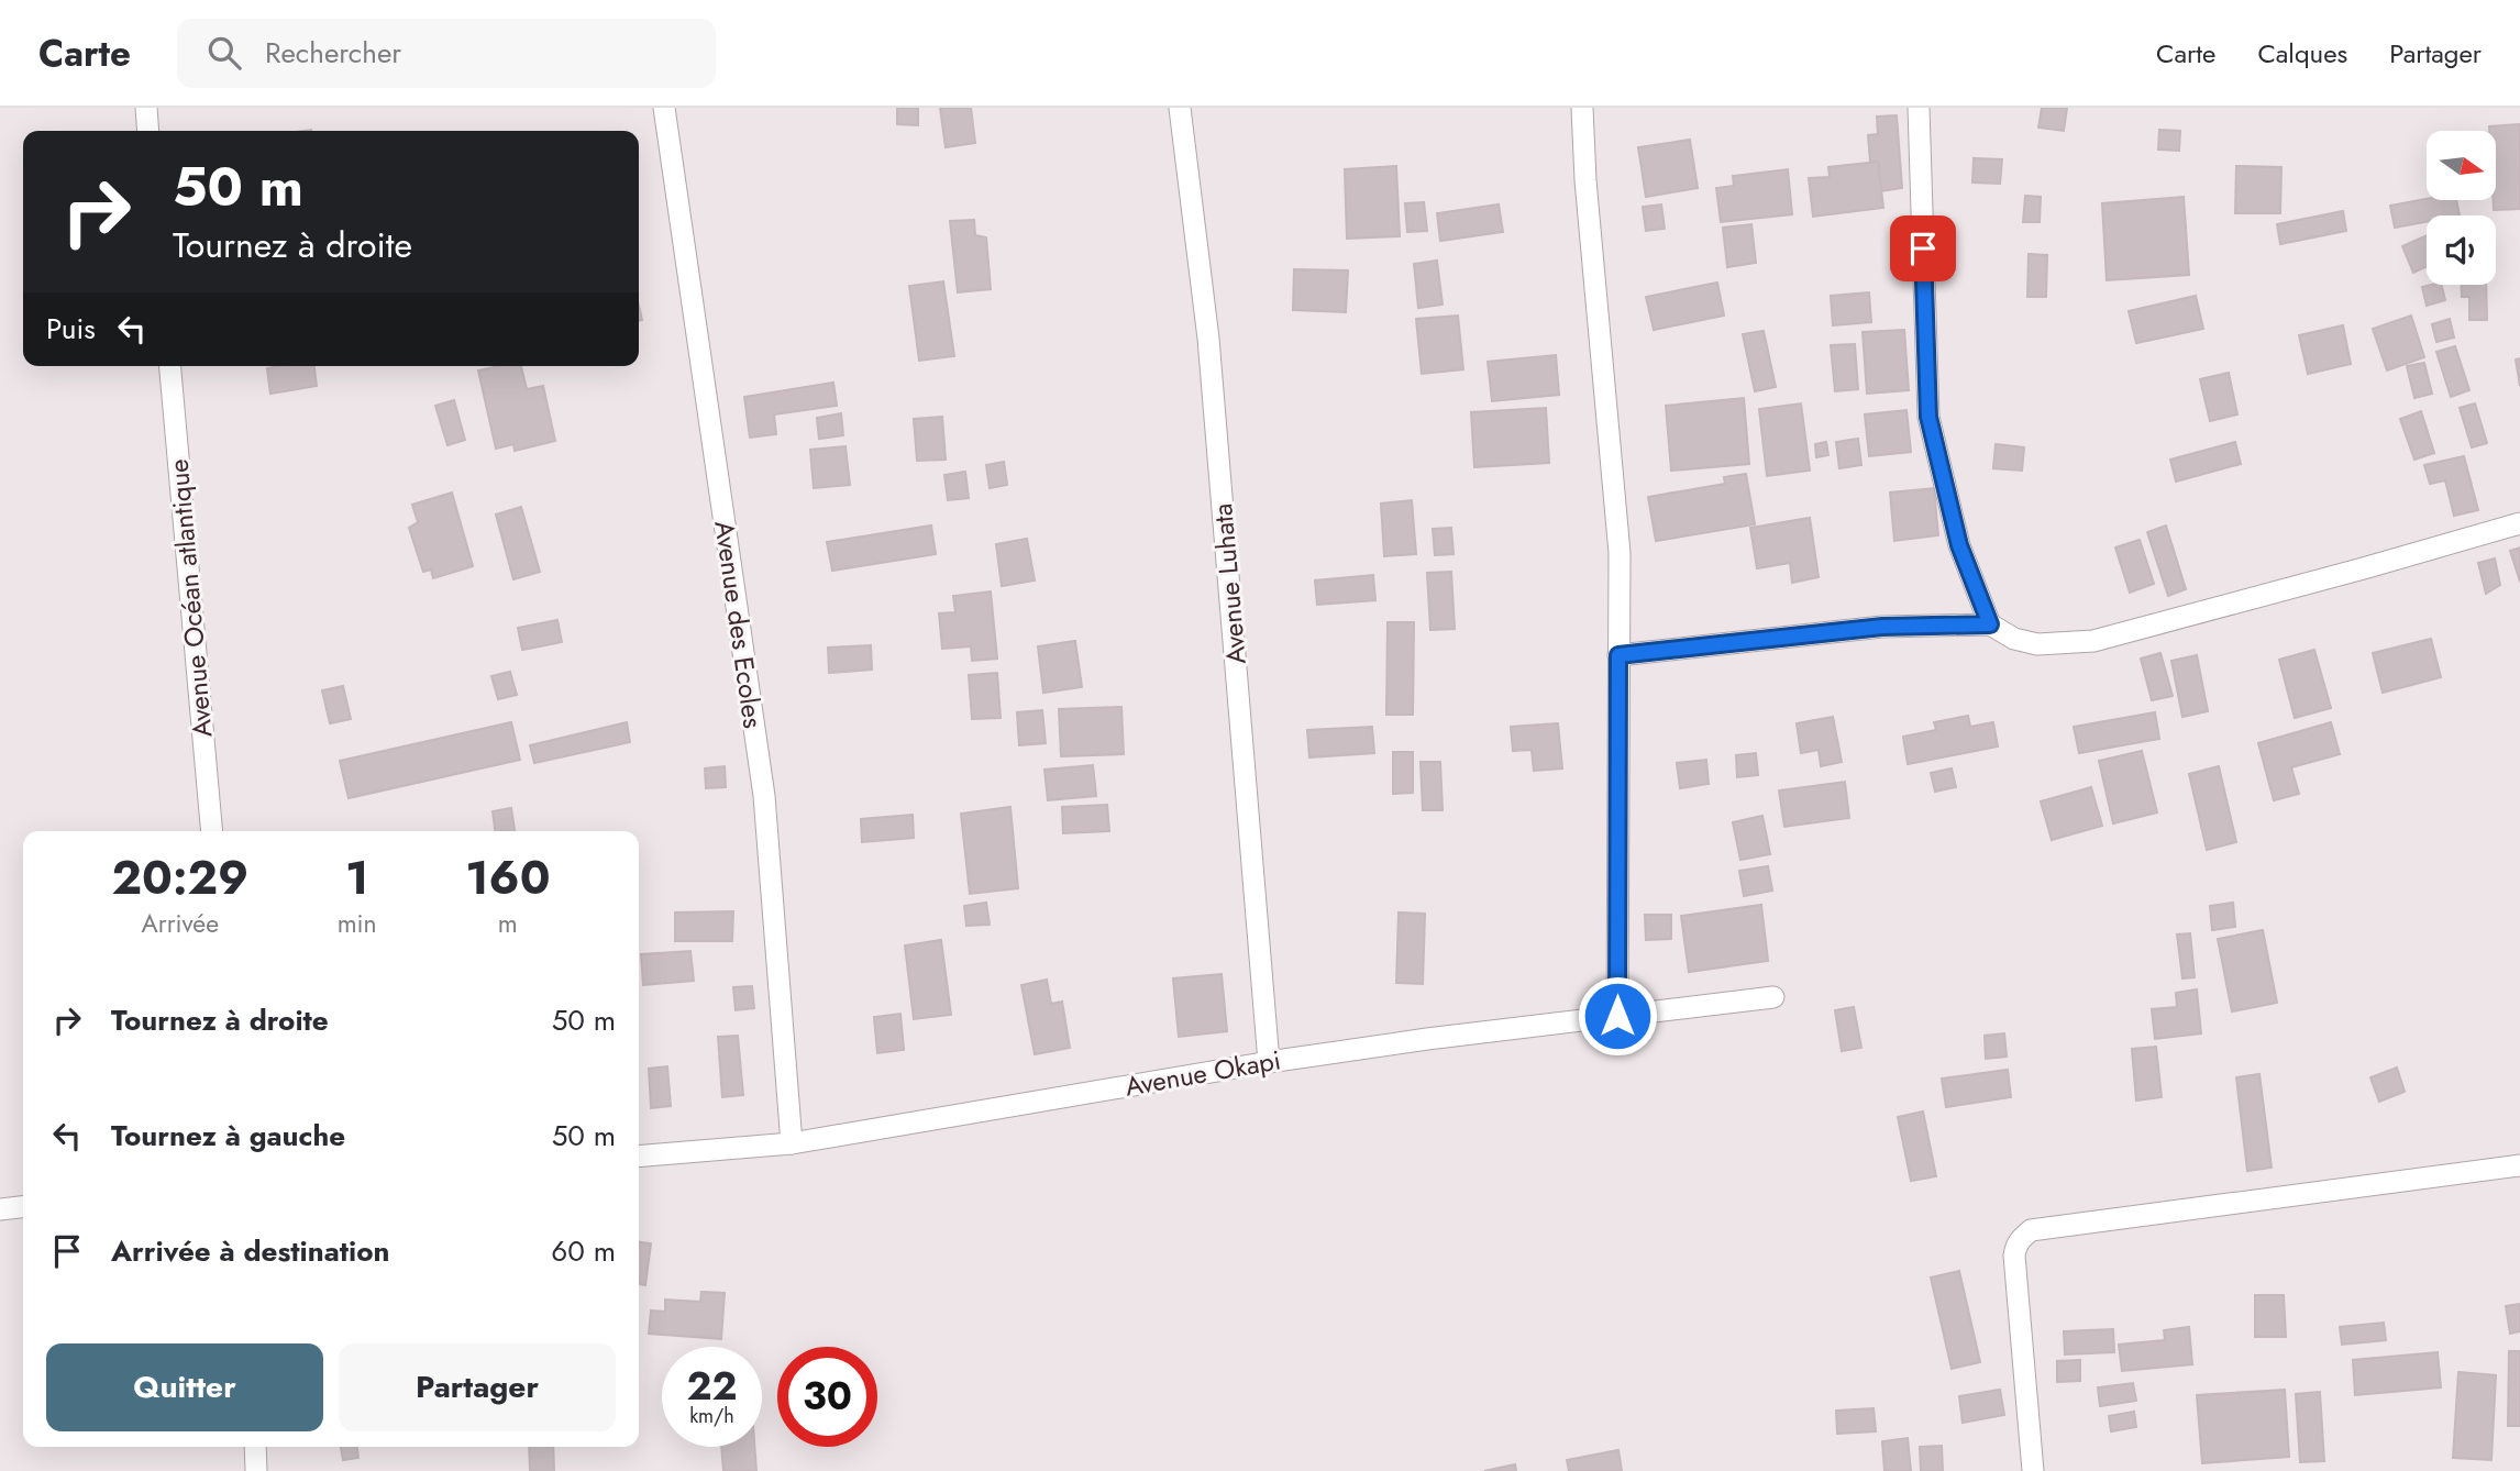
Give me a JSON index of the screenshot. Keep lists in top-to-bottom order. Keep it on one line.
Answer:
{"streets":{"street":["Avenue Luhata","Avenue Océan atlantique","Avenue des Ecoles","Avenue Okapi"]},"crossings":[["Avenue Luhata","Avenue Okapi"],["Avenue des Ecoles","Avenue Okapi"]],"north":"right","page":{"header":"Carte","search":"Rechercher","nav":["Carte","Calques","Partager"],"turn":["50 m","Tournez à droite"],"then":"Puis","eta":["20:29","Arrivée","1","min","160","m"],"list":[{"name":"Tournez à droite","value":"50 m"},{"name":"Tournez à gauche","value":"50 m"},{"name":"Arrivée à destination","value":"60 m"}],"buttons":["Quitter","Partager"],"speed":"22 km/h","limit":"30"}}
